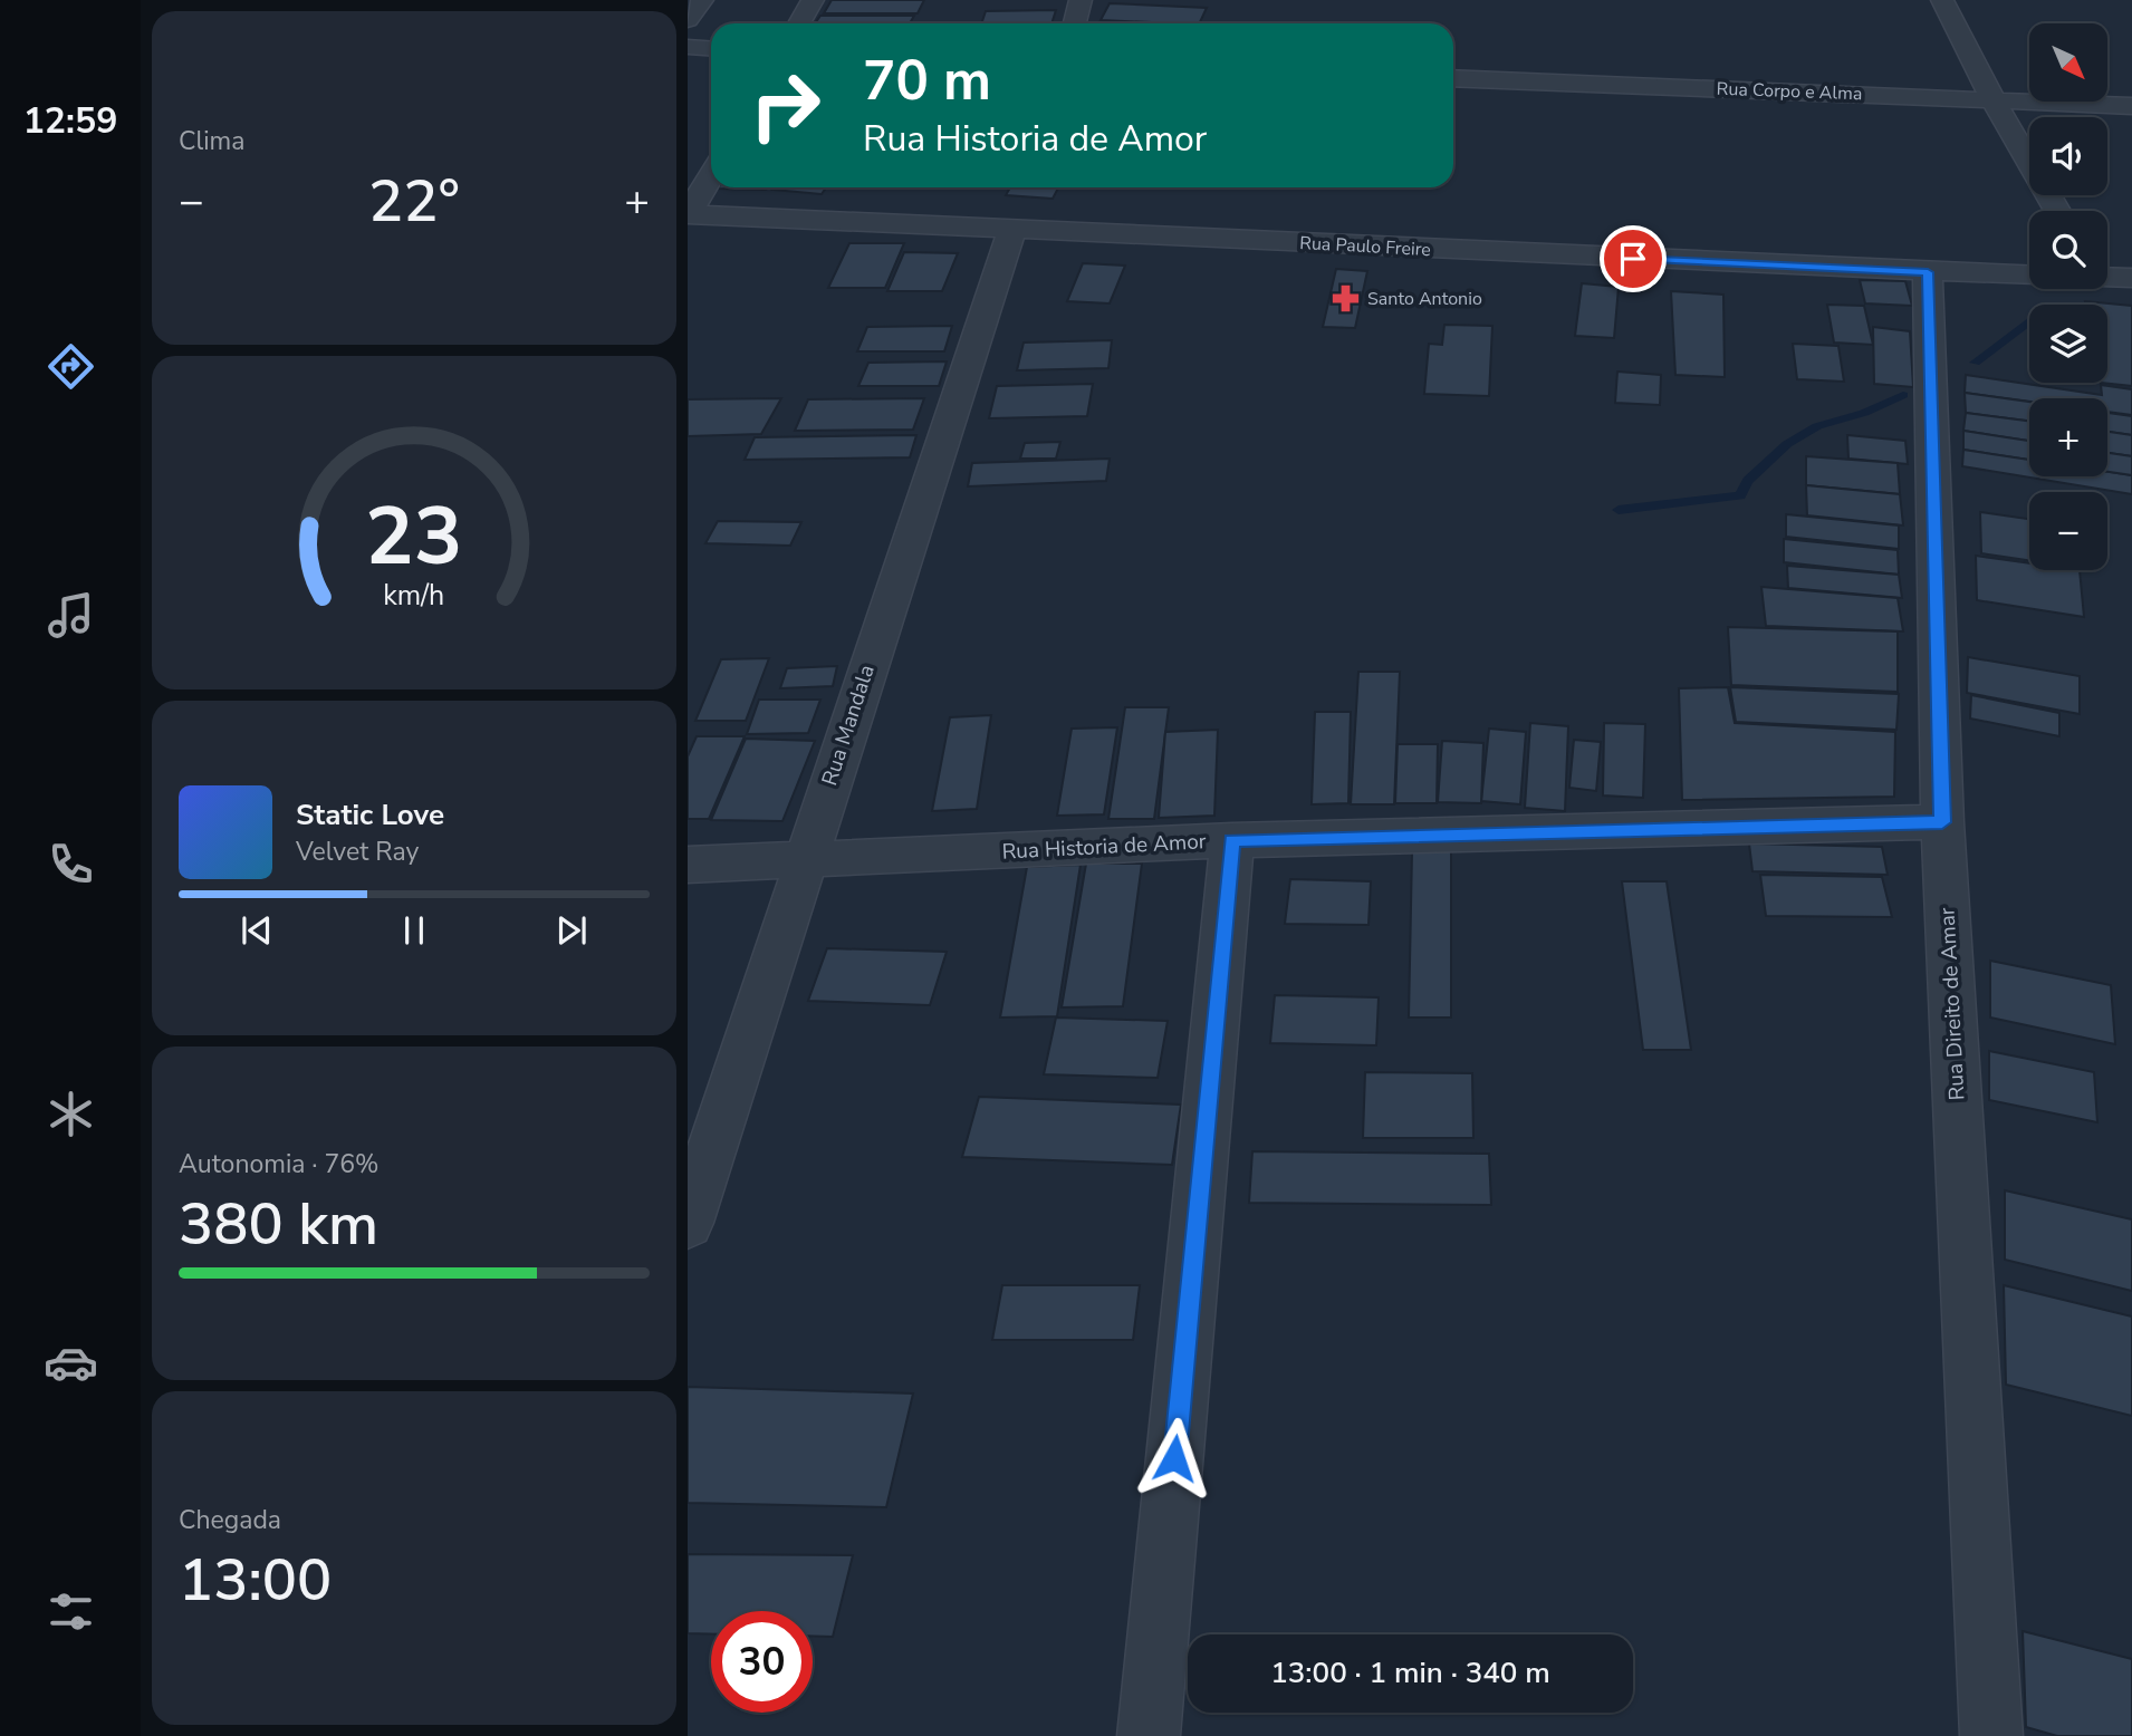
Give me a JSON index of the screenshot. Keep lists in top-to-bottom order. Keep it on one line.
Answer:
{"streets":{"street":["Rua Corpo e Alma","Rua Paulo Freire","Rua Mandala","Rua Historia de Amor","Rua Direito de Amar"]},"crossings":[["Rua Paulo Freire","Rua Mandala"],["Rua Paulo Freire","Rua Direito de Amar"],["Rua Mandala","Rua Historia de Amor"],["Rua Historia de Amor","Rua Direito de Amar"]],"places":{"pharmacy":["Santo Antonio"]},"north":"bottom right","page":{"tabs":"12:59","tile":["Clima",["Autonomia · 76%","380 km"],["Chegada","13:00"]],"map_buttons":["+","−"],"turn":["70 m","Rua Historia de Amor"],"heat":["−","22°","+"],"song":["Static Love","Velvet Ray"],"limit":"30","trip":"13:00 · 1 min · 340 m","gauge":["23","km/h"]}}
